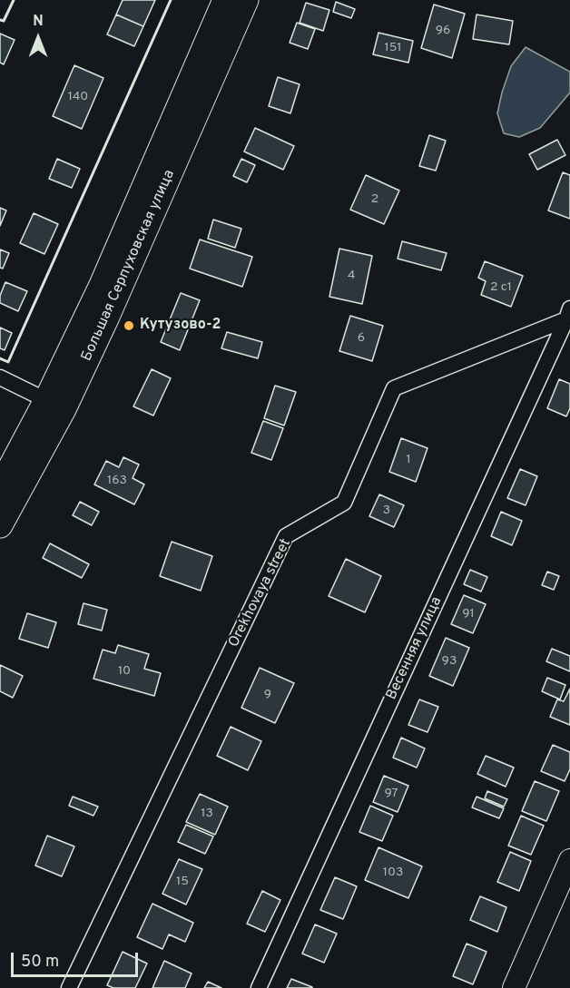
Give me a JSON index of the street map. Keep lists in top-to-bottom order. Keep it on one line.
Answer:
{"streets":{"main road":["Большая Серпуховская улица"],"street":["Orekhovaya street","Весенняя улица"]},"crossings":[["Orekhovaya street","Весенняя улица"]],"places":["Кутузово-2"],"house_numbers":["96","151","140","2","4","2 с1","6","1","163","3","91","93","10","9","97","13","103","15"],"scale_bar":"50 m","north":"top"}
